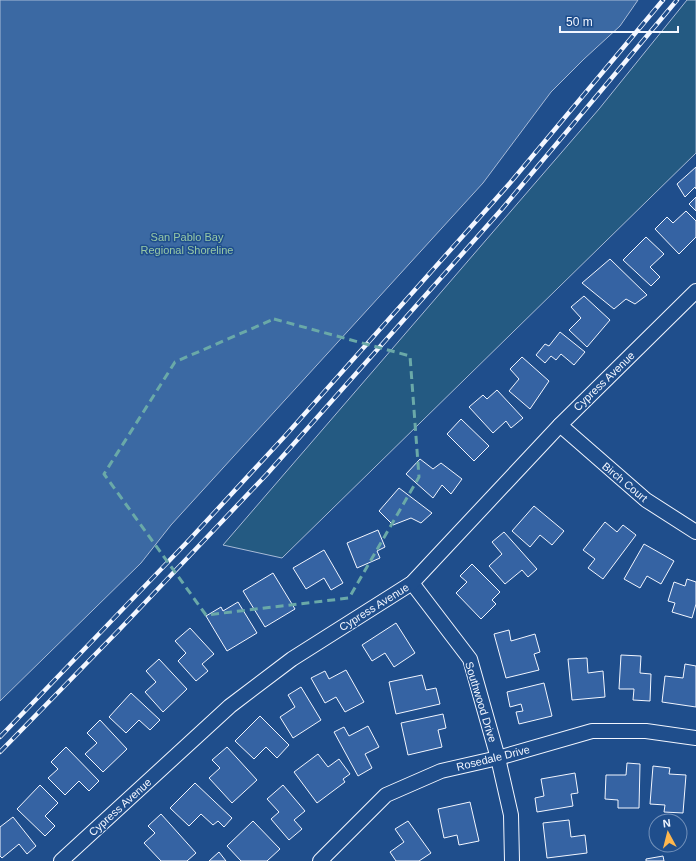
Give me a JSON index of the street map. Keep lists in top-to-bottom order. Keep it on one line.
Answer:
{"streets":{"street":["Cypress Avenue","Birch Court","Southwood Drive","Rosedale Drive"]},"crossings":[["Cypress Avenue","Birch Court"],["Cypress Avenue","Southwood Drive"],["Southwood Drive","Rosedale Drive"]],"parks":["San Pablo Bay Regional Shoreline"],"scale_bar":"50 m","north":"top"}
